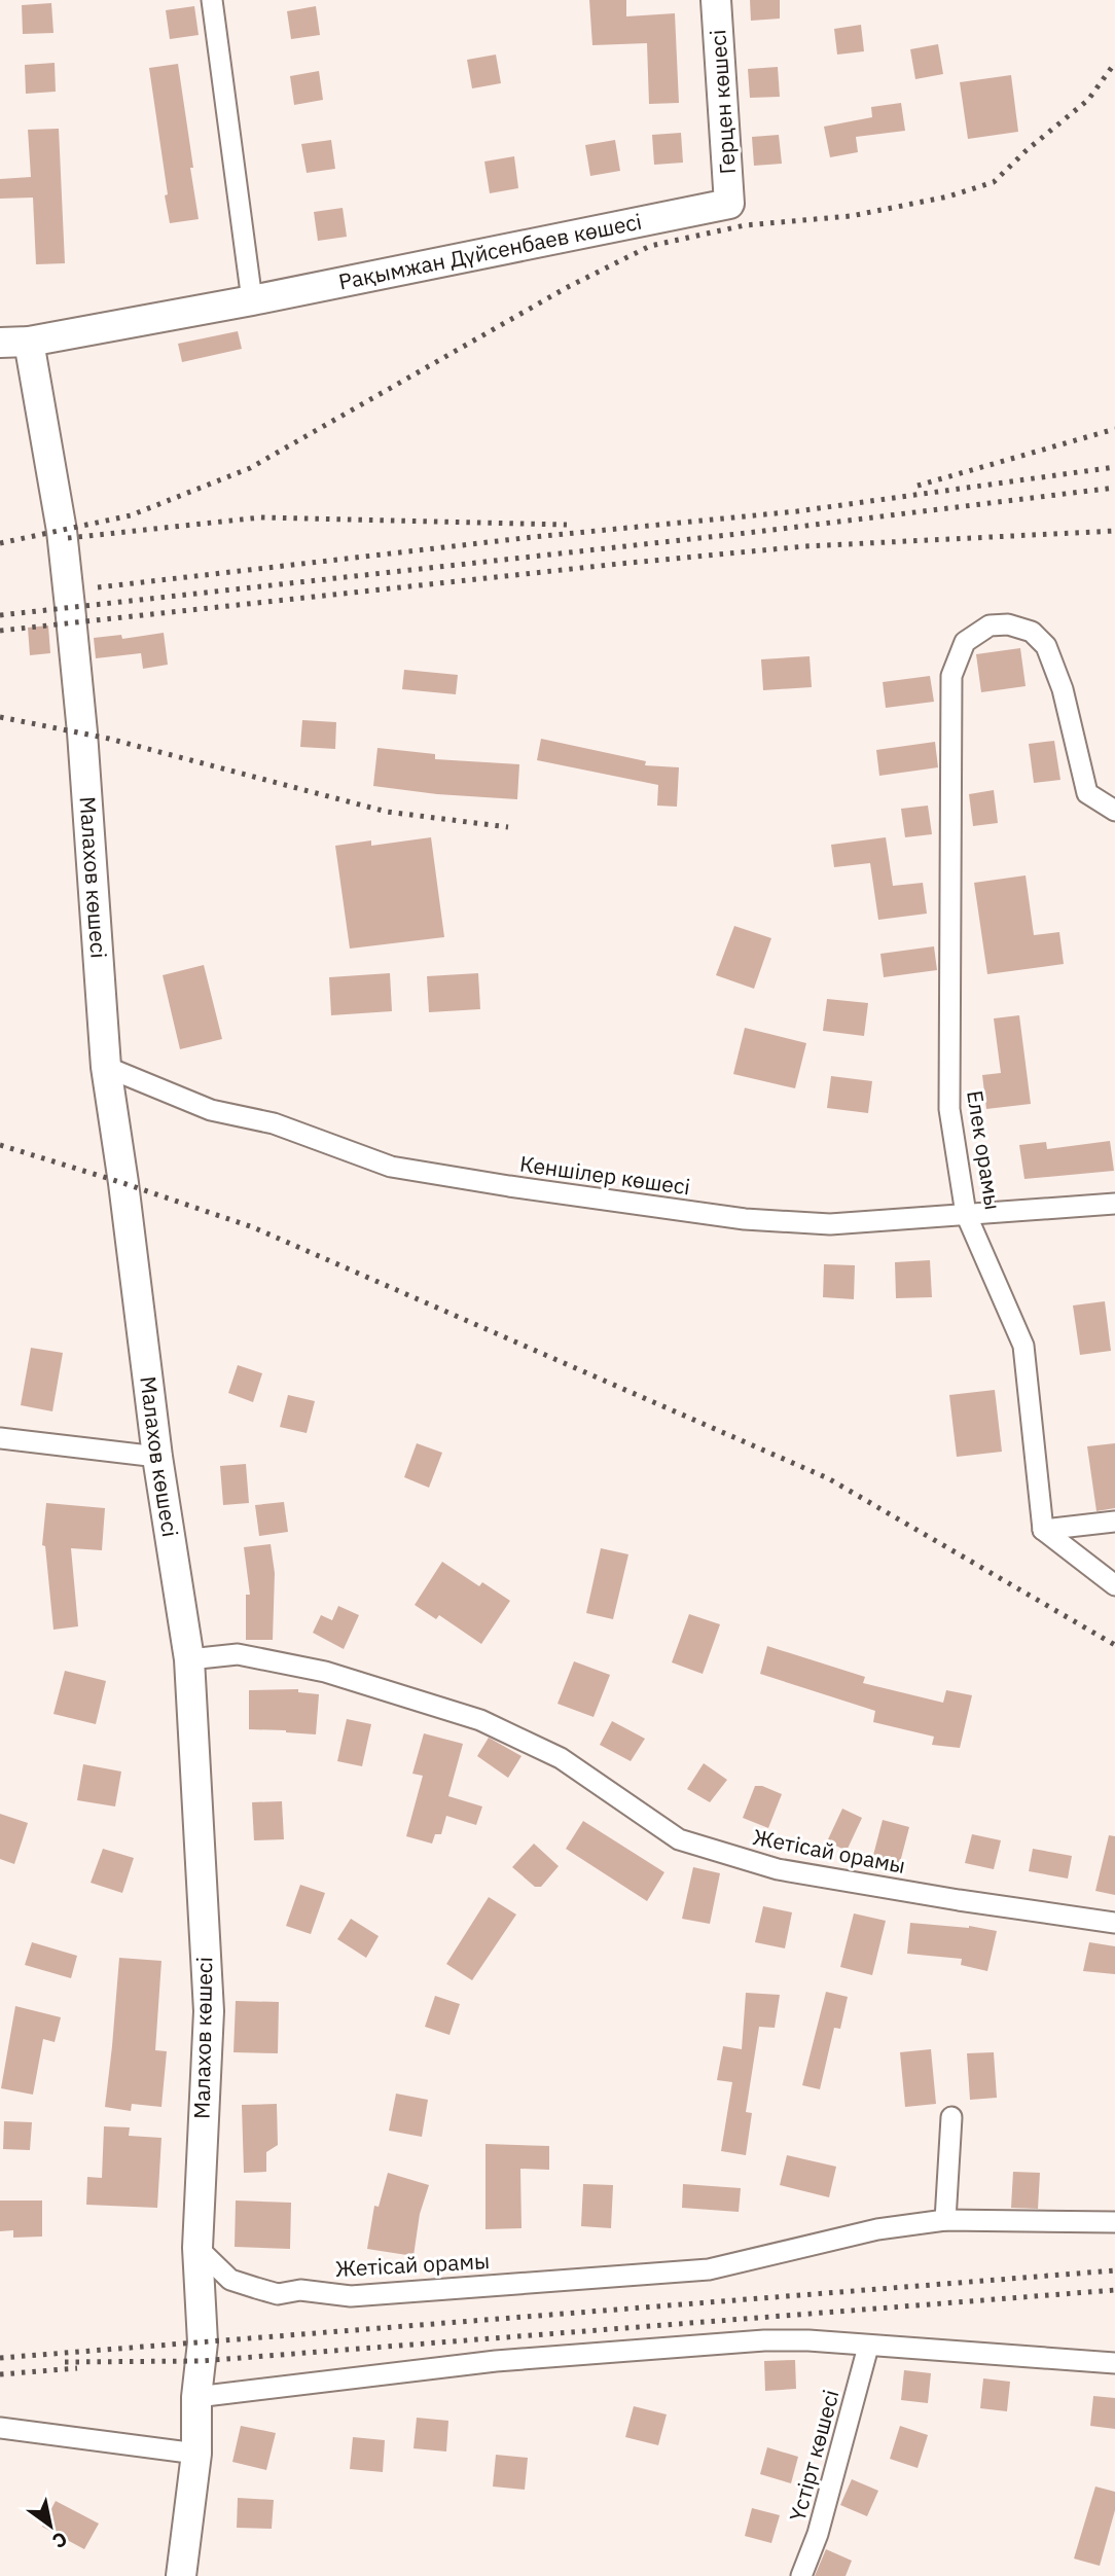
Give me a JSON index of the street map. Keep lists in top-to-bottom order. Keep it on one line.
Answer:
{"streets":{"main road":["Герцен көшесі","Рақымжан Дүйсенбаев көшесі","Малахов көшесі"],"street":["Елек орамы","Кеншілер көшесі","Жетісай орамы","Үстірт көшесі"]},"crossings":[["Герцен көшесі","Рақымжан Дүйсенбаев көшесі"],["Рақымжан Дүйсенбаев көшесі","Малахов көшесі"],["Малахов көшесі","Кеншілер көшесі"],["Малахов көшесі","Жетісай орамы"],["Елек орамы","Кеншілер көшесі"]],"north":"bottom right"}
